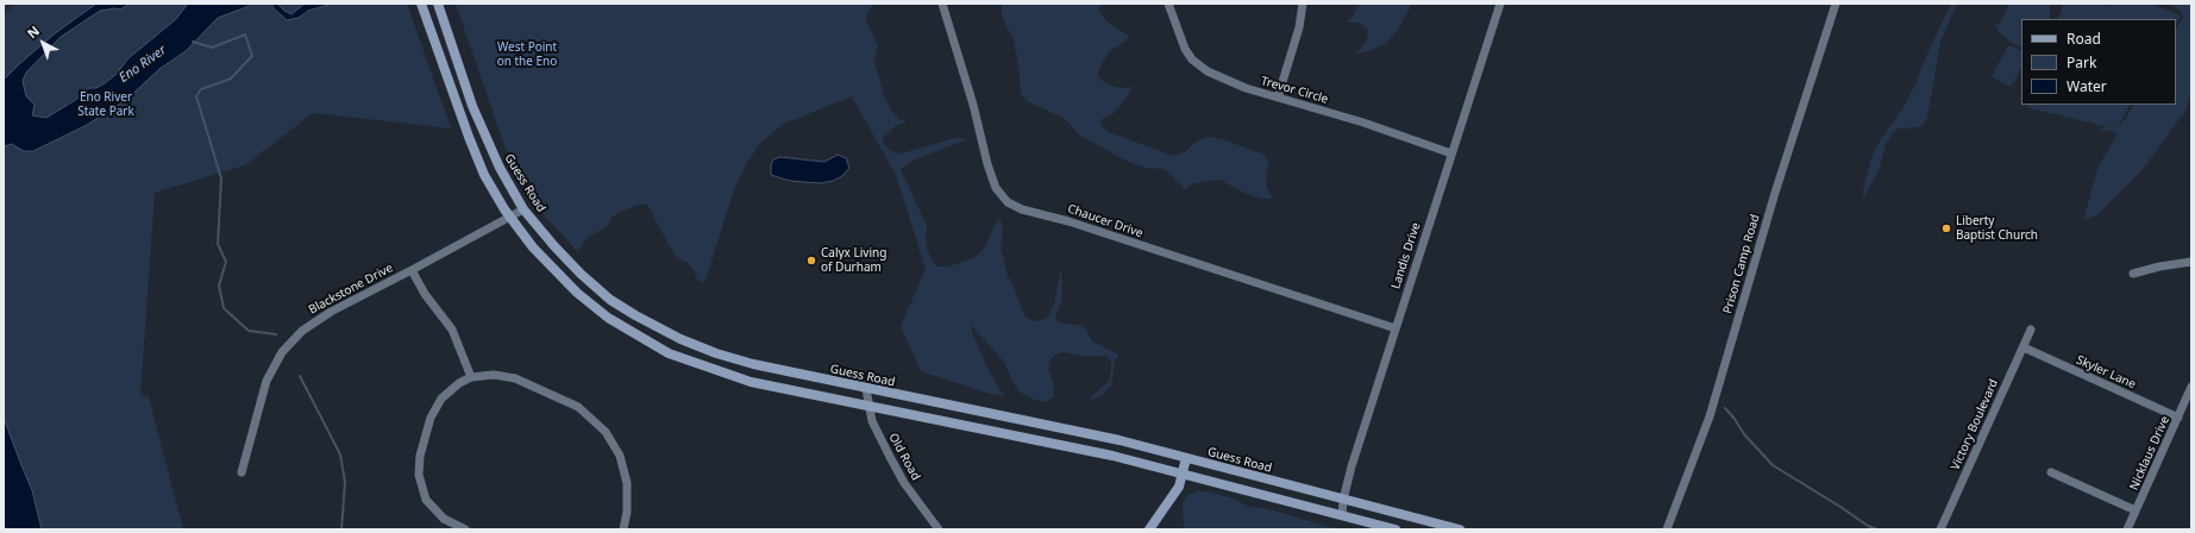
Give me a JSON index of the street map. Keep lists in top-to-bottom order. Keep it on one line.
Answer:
{"streets":{"main road":["Guess Road"],"street":["Trevor Circle","Chaucer Drive","Landis Drive","Prison Camp Road","Blackstone Drive","Skyler Lane","Victory Boulevard","Nicklaus Drive","Old Road"]},"crossings":[["Trevor Circle","Landis Drive"],["Guess Road","Landis Drive"],["Guess Road","Blackstone Drive"],["Guess Road","Old Road"],["Chaucer Drive","Landis Drive"],["Skyler Lane","Victory Boulevard"],["Skyler Lane","Nicklaus Drive"]],"water":["Eno River"],"parks":["West Point on the Eno","Eno River State Park"],"places":["Liberty Baptist Church","Calyx Living of Durham"],"legend":["Road","Park","Water"],"north":"top left"}
